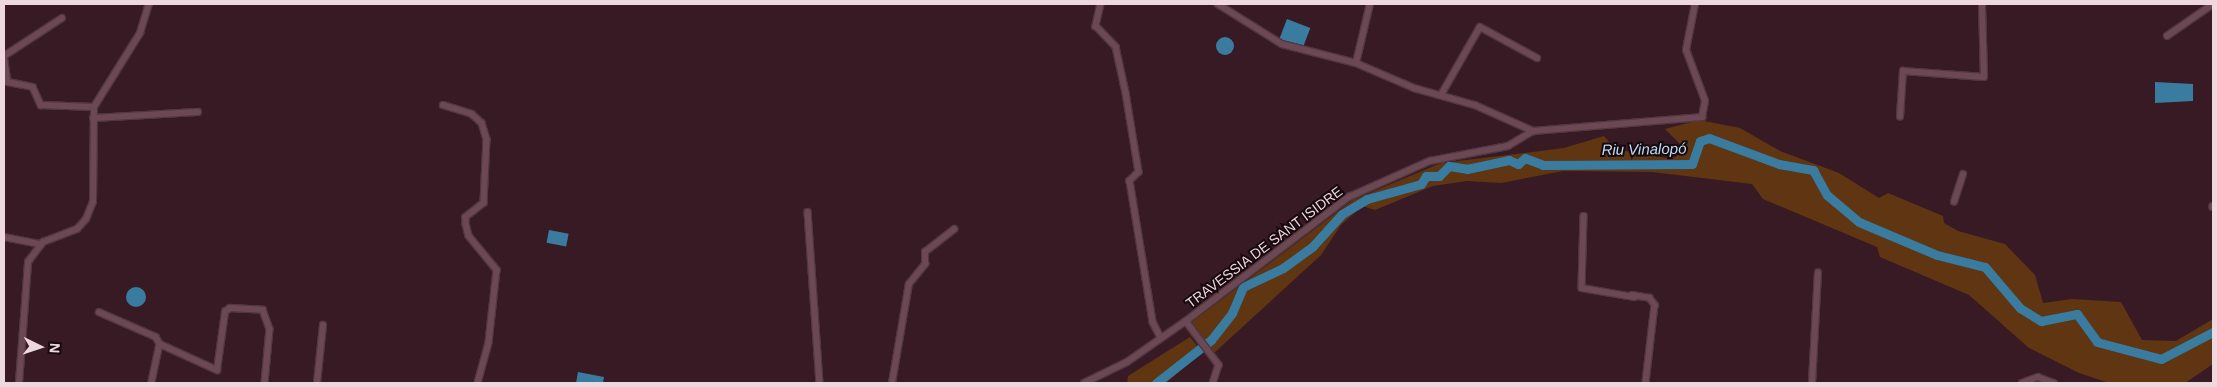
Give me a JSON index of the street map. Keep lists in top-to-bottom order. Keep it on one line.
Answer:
{"streets":{"street":["TRAVESSIA DE SANT ISIDRE"]},"water":["Riu Vinalopó"],"north":"right"}
